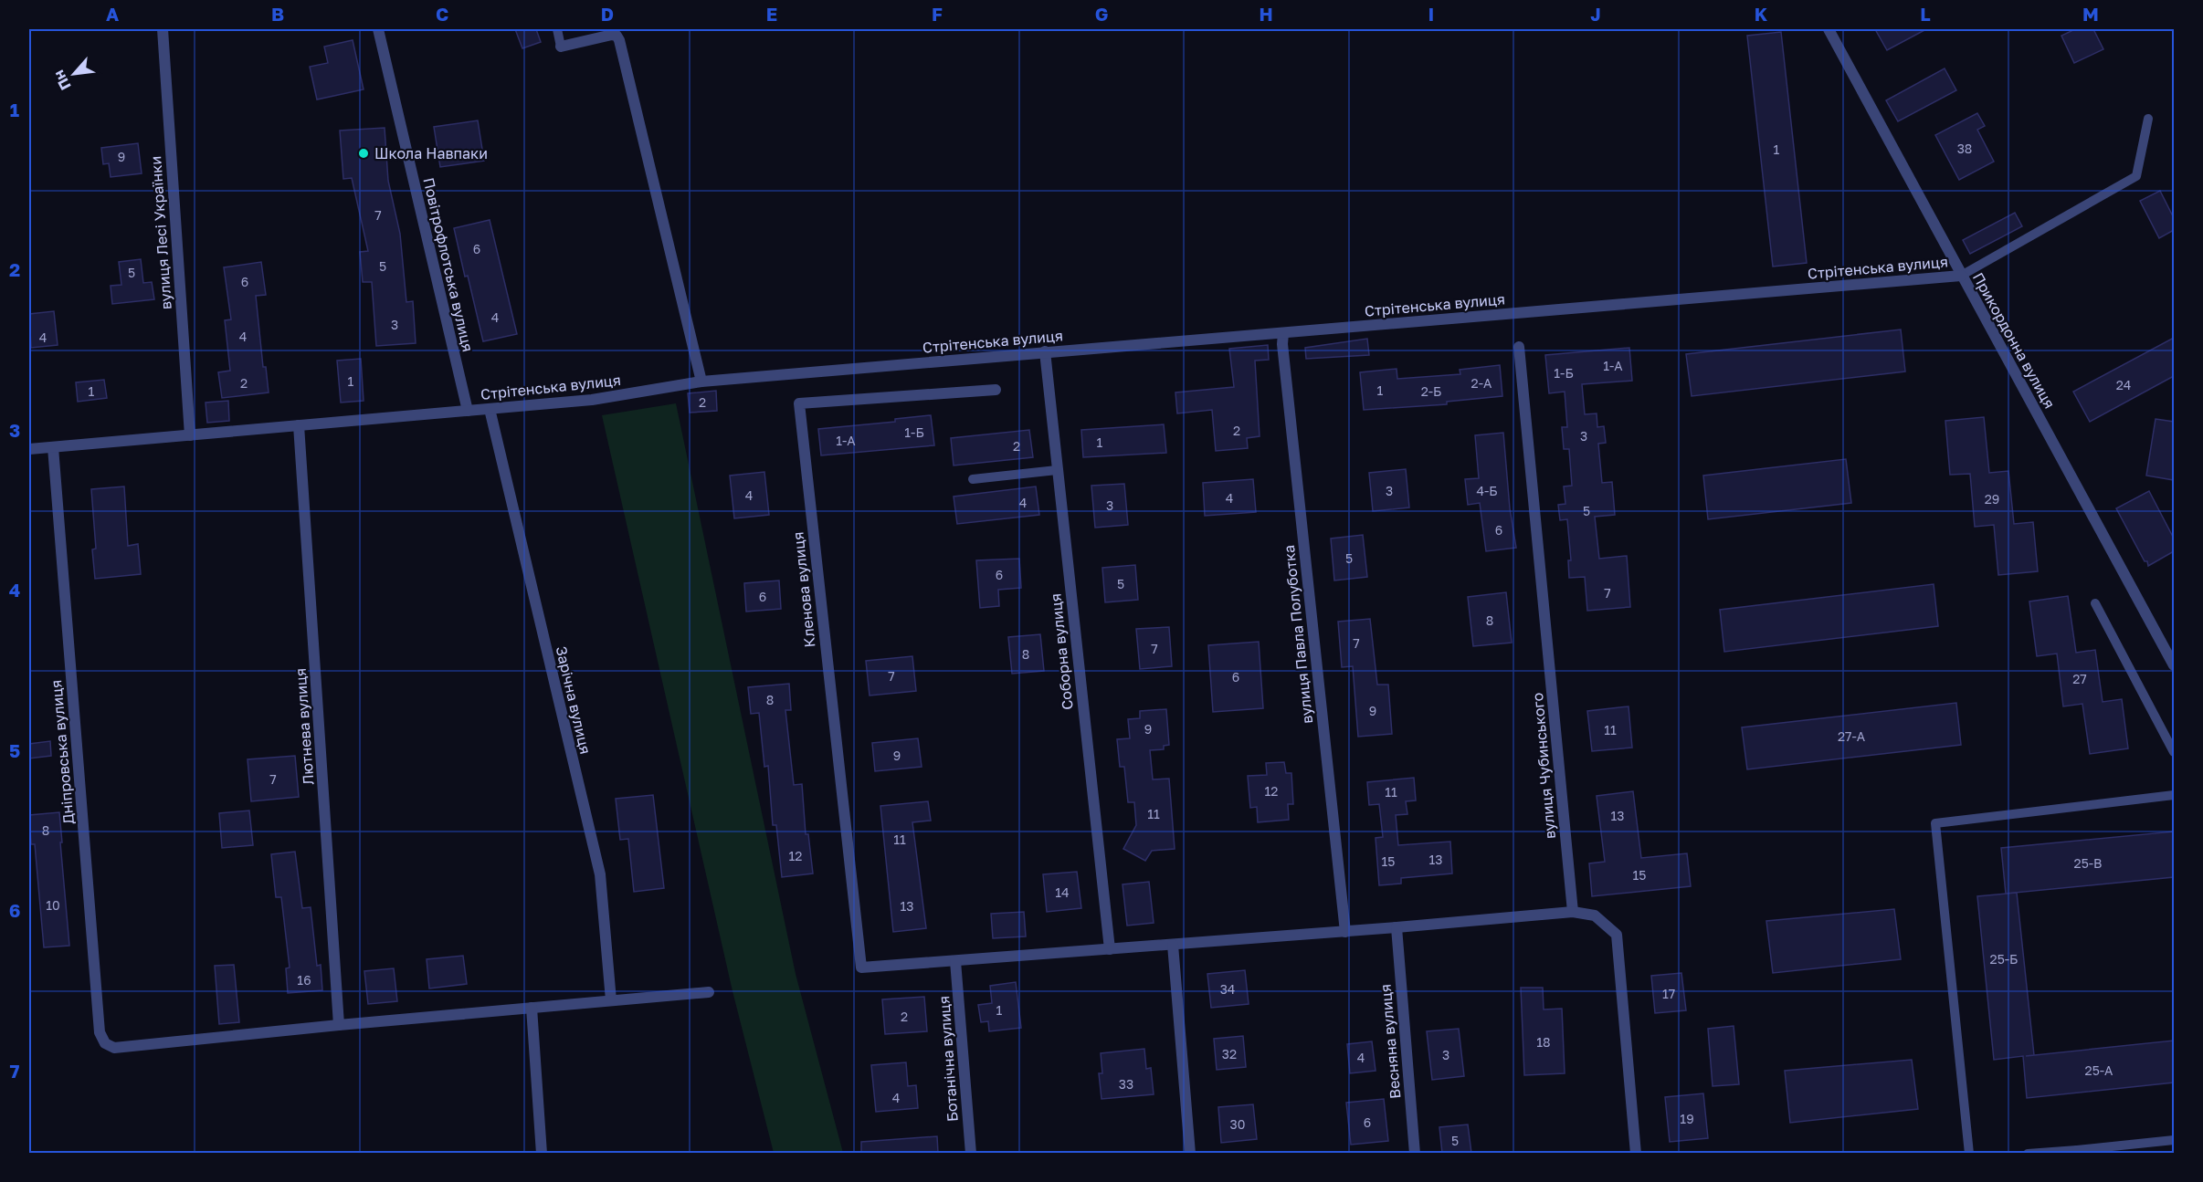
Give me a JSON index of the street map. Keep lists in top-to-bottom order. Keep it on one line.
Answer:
{"streets":{"street":["вулиця Лесі Українки","Повітрофлотська вулиця","Стрітенська вулиця","Прикордонна вулиця","Кленова вулиця","вулиця Павла Полуботка","Соборна вулиця","Зарічна вулиця","Лютнева вулиця","Дніпровська вулиця","вулиця Чубинського","Весняна вулиця","Ботанічна вулиця"]},"crossings":[["вулиця Лесі Українки","Стрітенська вулиця"],["Повітрофлотська вулиця","Стрітенська вулиця"],["Стрітенська вулиця","Прикордонна вулиця"],["Стрітенська вулиця","вулиця Павла Полуботка"],["Стрітенська вулиця","Соборна вулиця"],["Стрітенська вулиця","Зарічна вулиця"],["Стрітенська вулиця","Лютнева вулиця"],["Стрітенська вулиця","Дніпровська вулиця"],["Кленова вулиця","Ботанічна вулиця"],["Лютнева вулиця","Дніпровська вулиця"]],"places":["Школа Навпаки"],"house_numbers":["38","1","9","7","6","5","5","6","4","3","4","4","1-А","1-Б","1","2","2-А","24","1","1","2-Б","2","2","1-Б","3","1-А","1","2","3","4-Б","4","4","29","4","3","5","6","5","6","5","7","6","8","7","7","8","7","6","27","8","9","9","11","27-А","9","7","12","11","11","13","8","11","12","13","15","25-В","15","14","10","13","25-Б","16","34","17","1","2","18","32","3","4","25-А","33","4","19","6","30","5"],"north":"bottom left","grid":{"columns":["A","B","C","D","E","F","G","H","I","J","K","L","M"],"rows":["1","2","3","4","5","6","7"]}}
